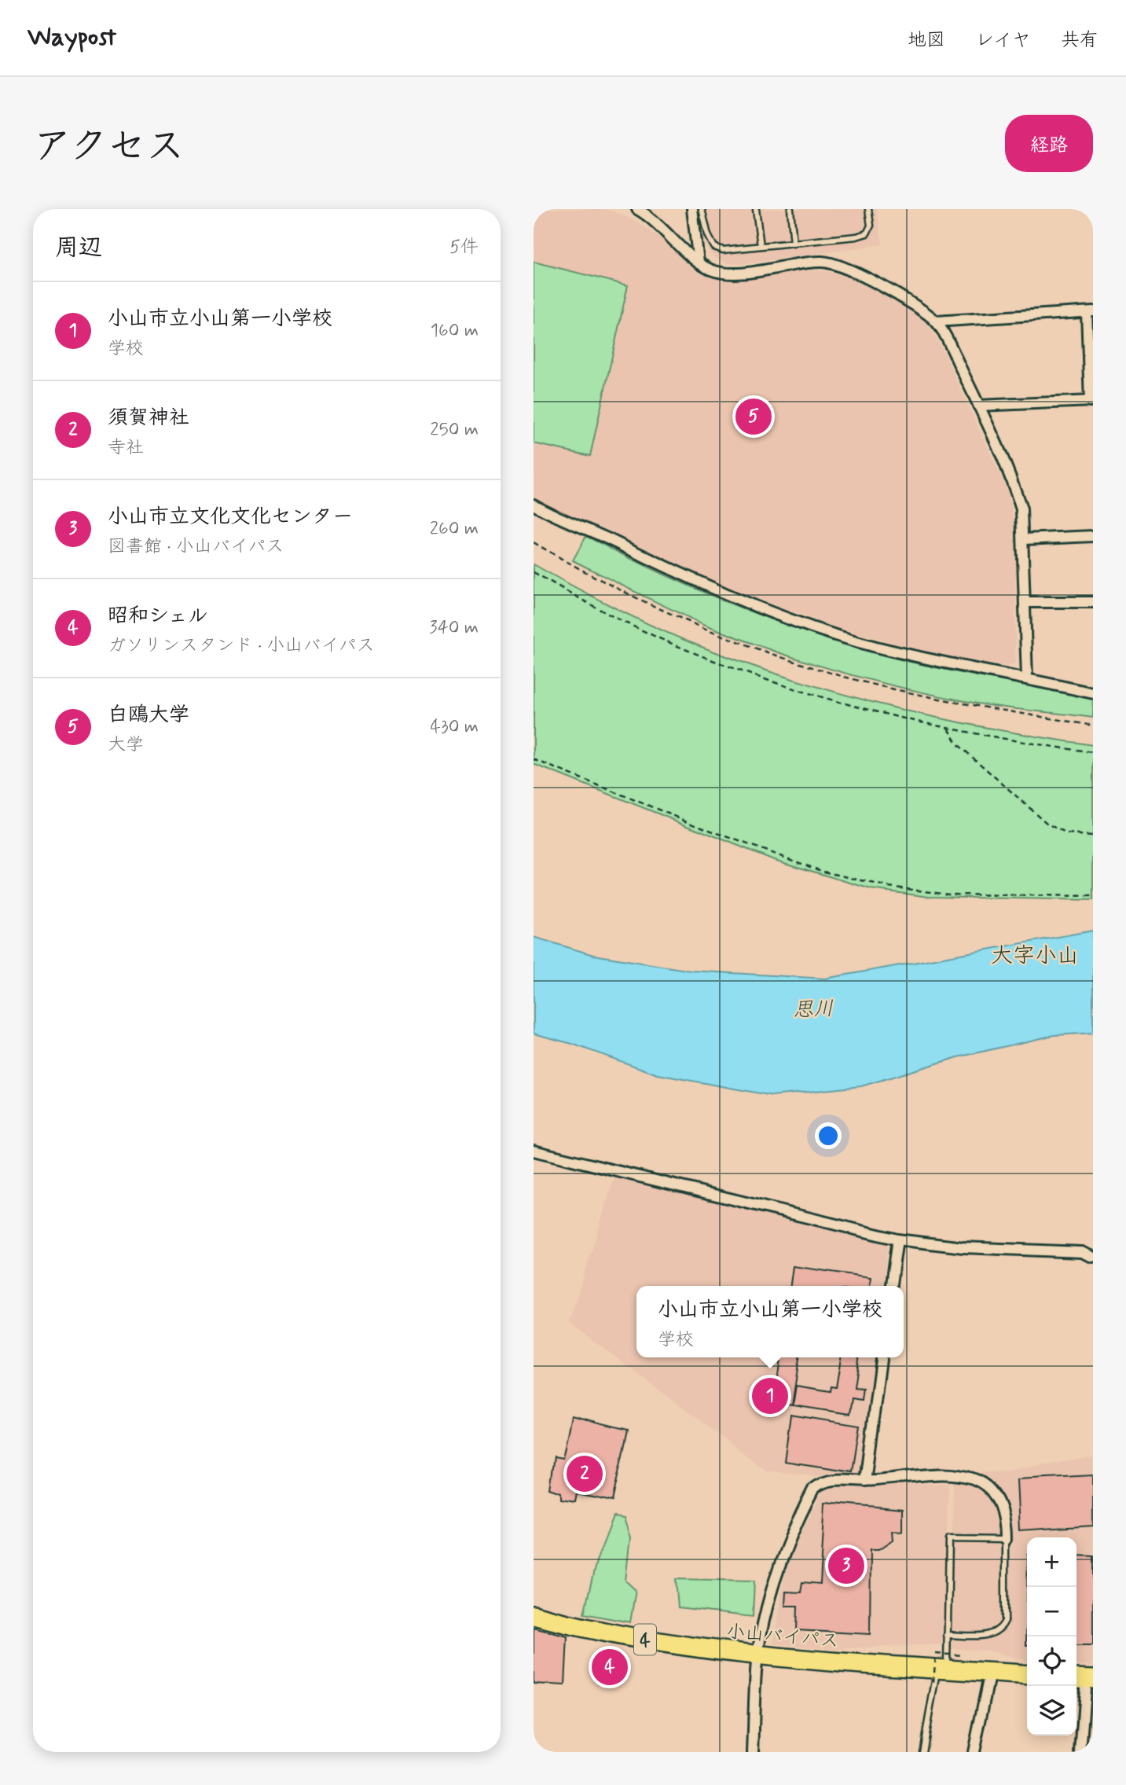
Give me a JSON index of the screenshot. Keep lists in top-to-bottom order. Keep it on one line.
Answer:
{"streets":{"highway":["小山バイパス","4"]},"districts":["大字小山"],"water":["思川"],"page":{"header":"Waypost","nav":["地図","レイヤ","共有"],"title":"アクセス","buttons":"経路","heading":["周辺","5件"],"list":[{"mark":"1","name":"小山市立小山第一小学校","note":"学校","value":"160 m"},{"mark":"2","name":"須賀神社","note":"寺社","value":"250 m"},{"mark":"3","name":"小山市立文化文化センター","note":"図書館 · 小山バイパス","value":"260 m"},{"mark":"4","name":"昭和シェル","note":"ガソリンスタンド · 小山バイパス","value":"340 m"},{"mark":"5","name":"白鴎大学","note":"大学","value":"430 m"}],"pins":["5","1","2","3","4"],"popup":["小山市立小山第一小学校","学校"],"map_buttons":["+","−"]}}
